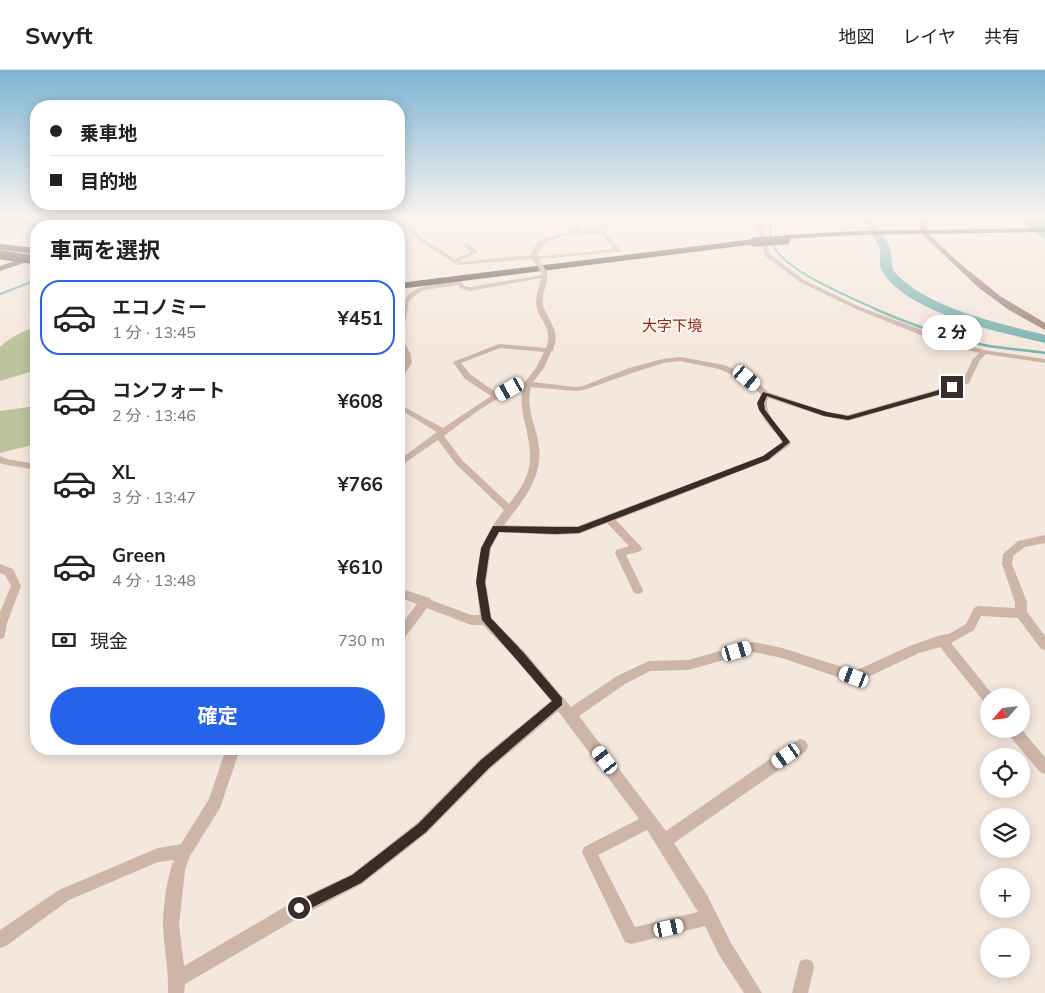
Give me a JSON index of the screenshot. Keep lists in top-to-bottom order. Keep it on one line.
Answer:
{"districts":["大字下境"],"north":"bottom left","page":{"header":"Swyft","nav":["地図","レイヤ","共有"],"banner":["乗車地","目的地"],"heading":"車両を選択","list":[{"name":"エコノミー","note":"1 分 · 13:45","value":"¥451"},{"name":"コンフォート","note":"2 分 · 13:46","value":"¥608"},{"name":"XL","note":"3 分 · 13:47","value":"¥766"},{"name":"Green","note":"4 分 · 13:48","value":"¥610"}],"bubble":"2 分","pay":["現金","730 m"],"buttons":"確定","map_buttons":["+","−"]}}
